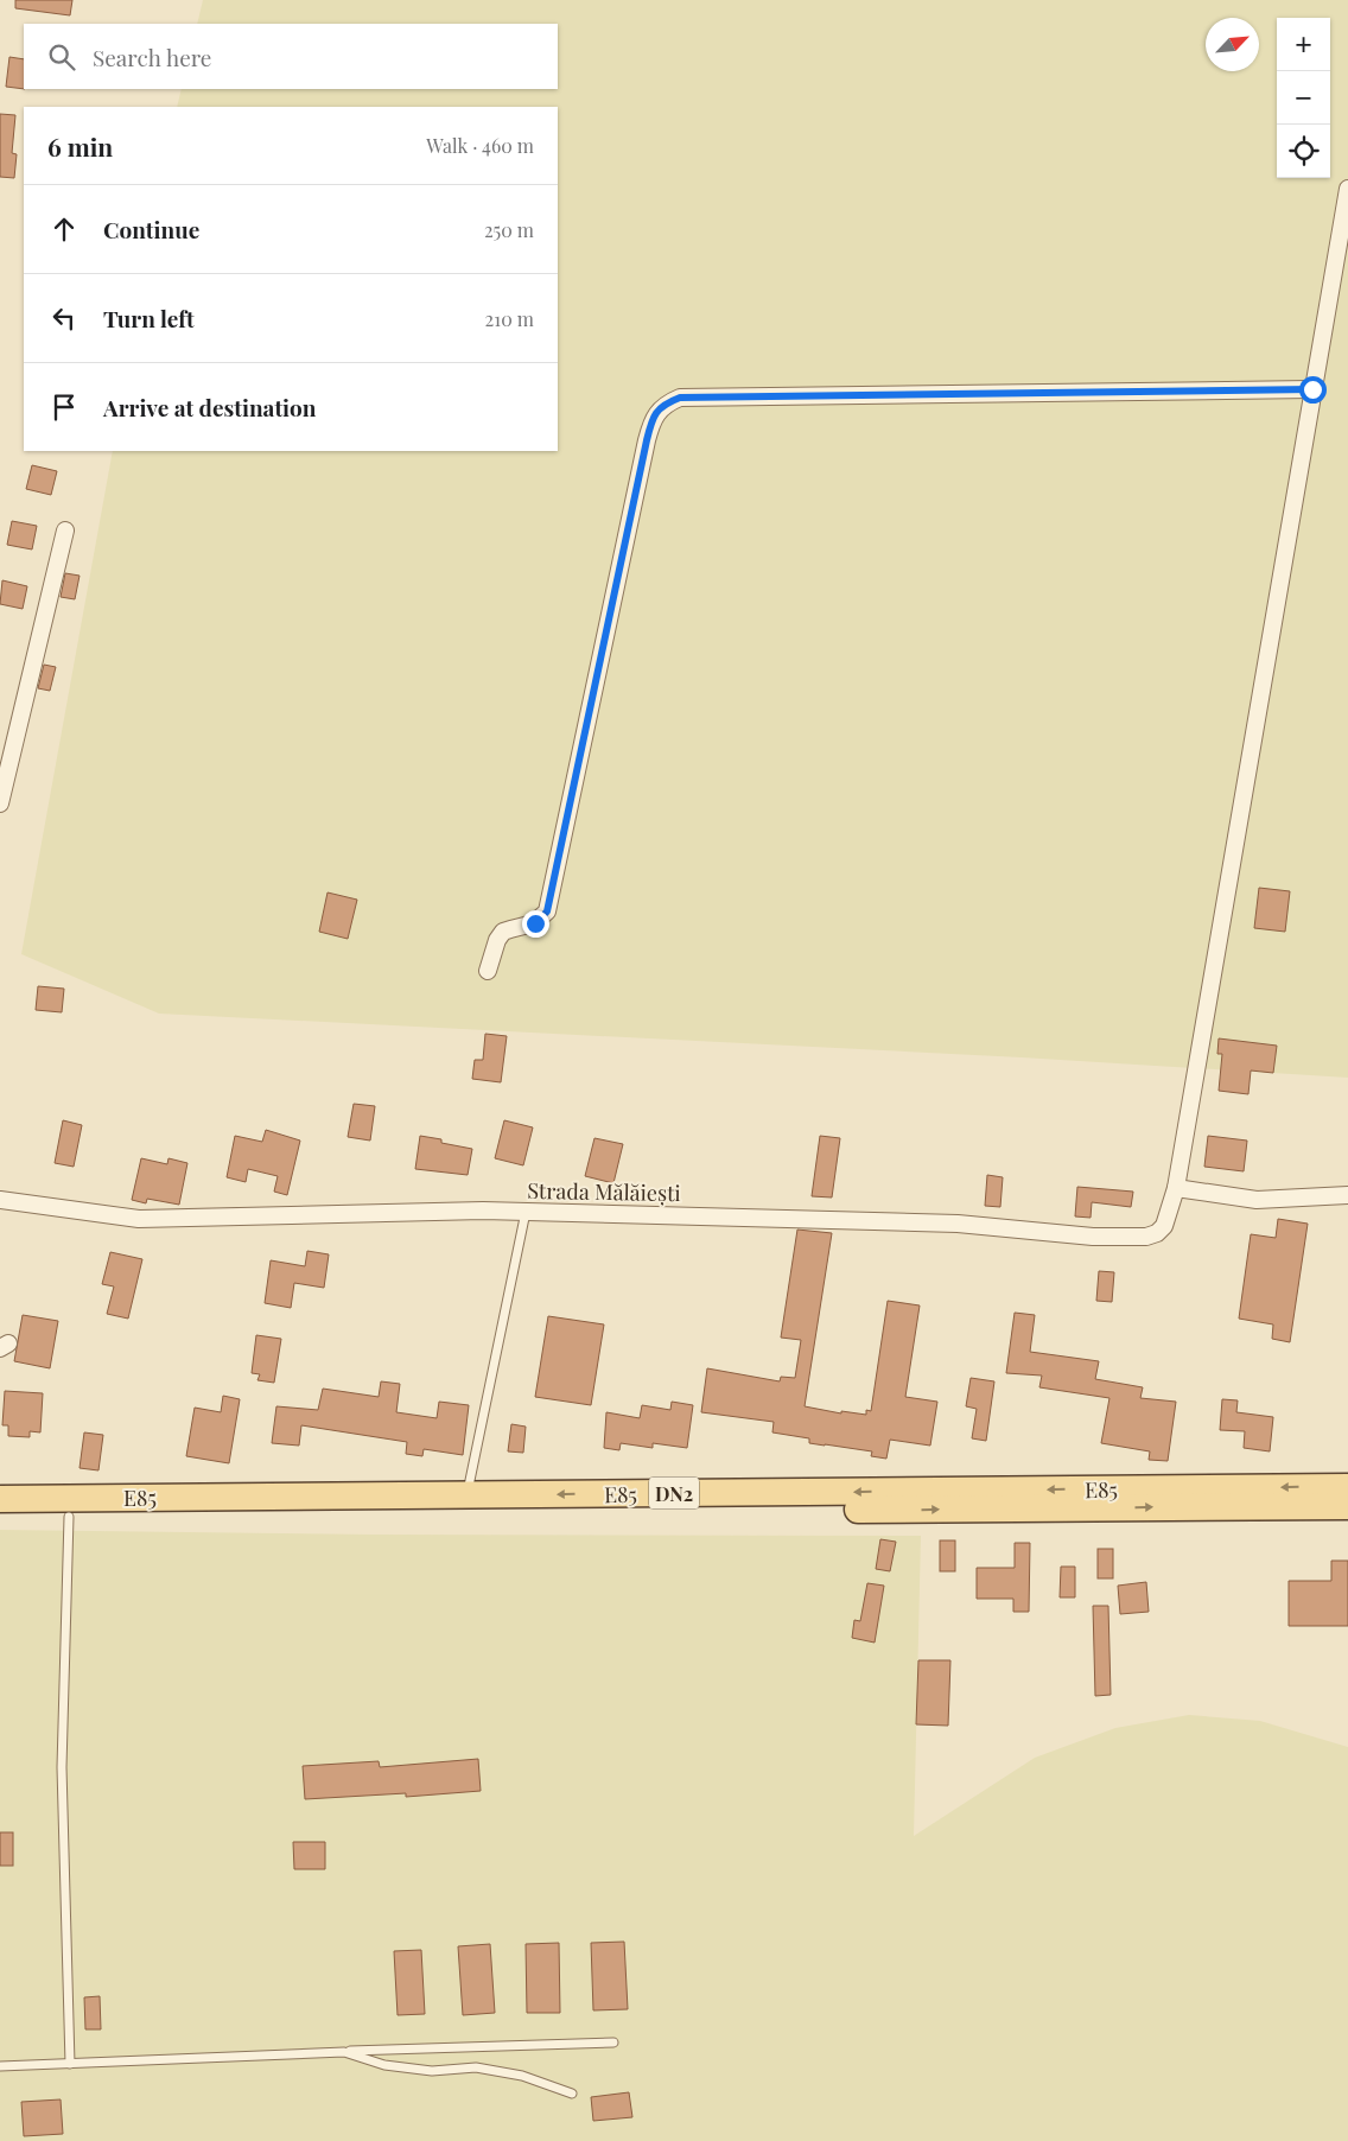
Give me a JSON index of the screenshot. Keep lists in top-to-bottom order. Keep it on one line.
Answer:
{"streets":{"main road":["E85","DN2"],"street":["Strada Mălăiești"]},"north":"top right","page":{"map_buttons":["+","−"],"search":"Search here","heading":["6 min","Walk · 460 m"],"list":[["Continue","250 m"],["Turn left","210 m"],"Arrive at destination"]}}
